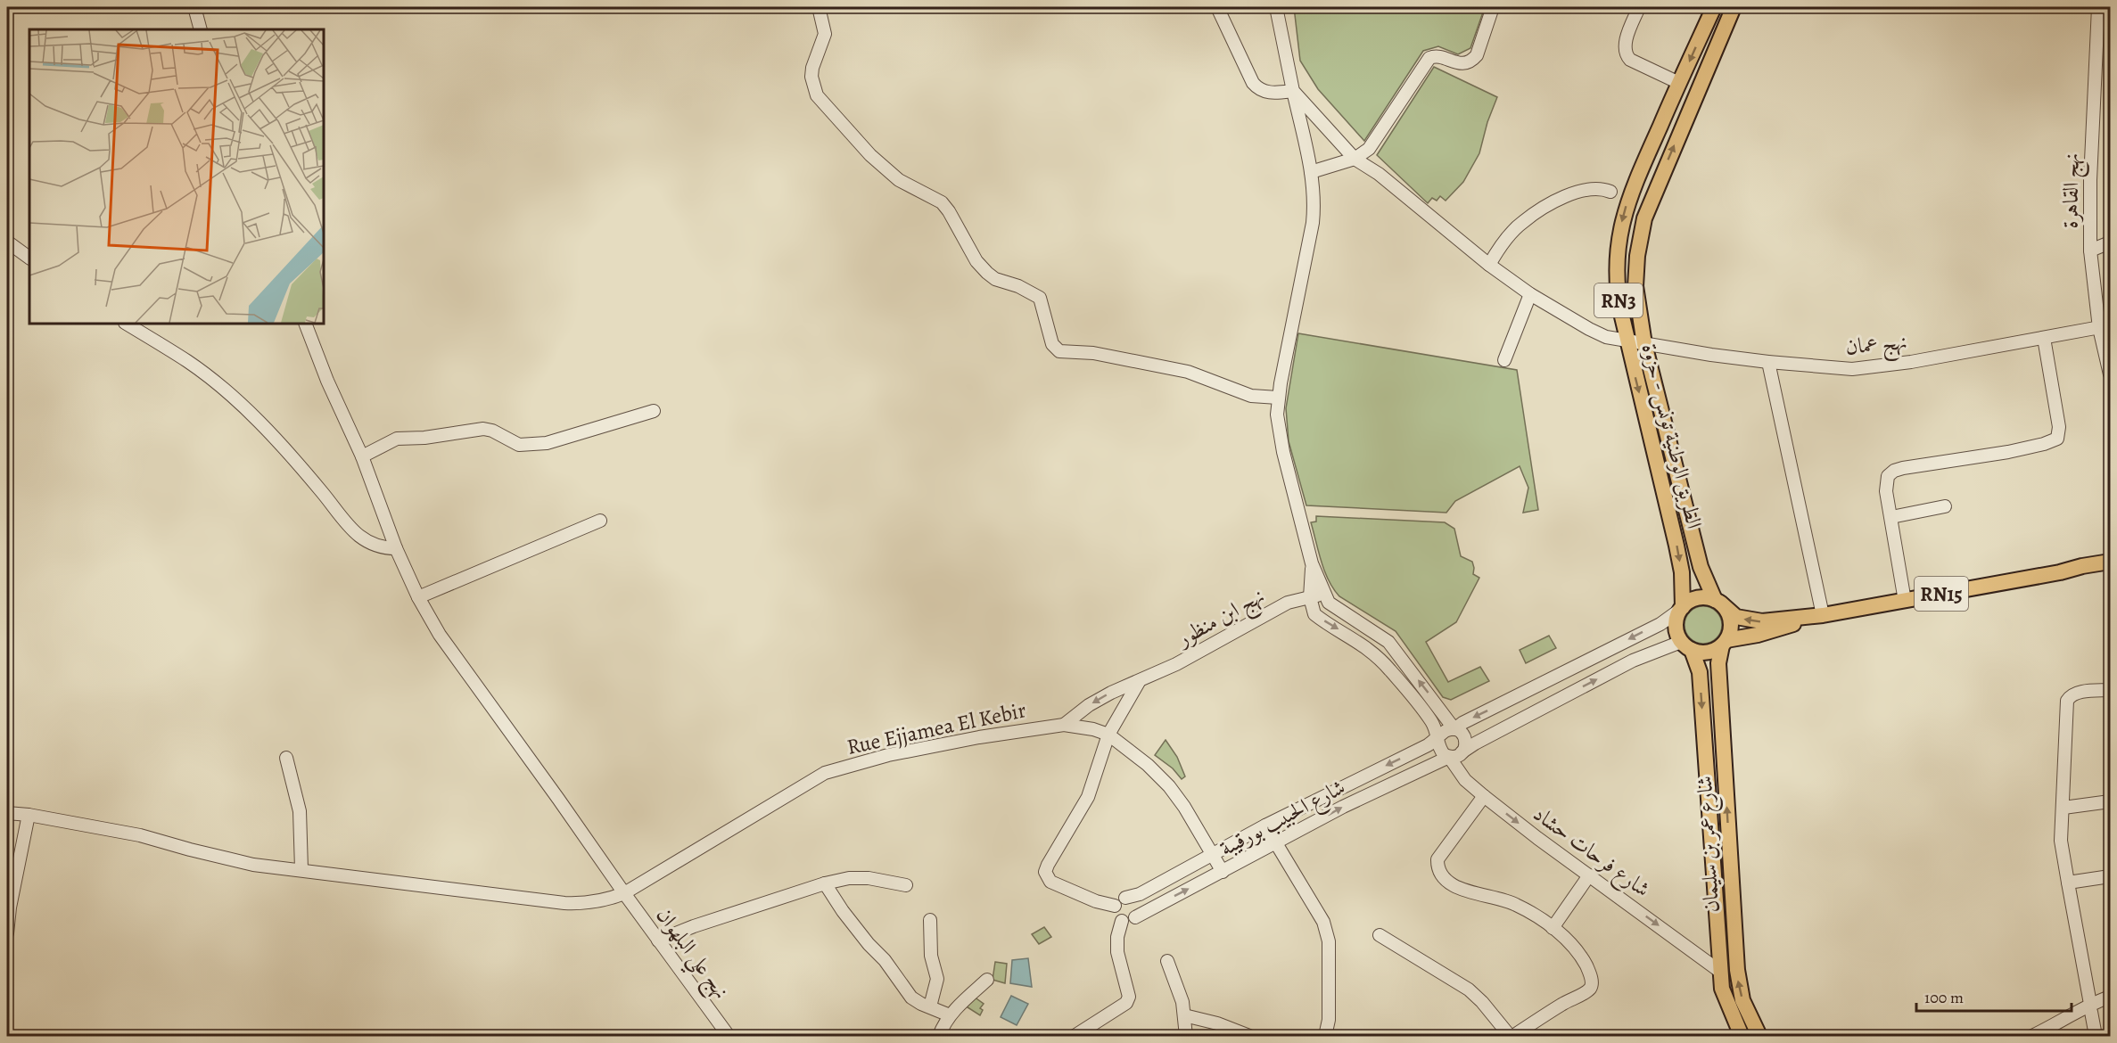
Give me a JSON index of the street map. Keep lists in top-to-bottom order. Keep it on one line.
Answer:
{"streets":{"main road":["RN3","الطريق الوطنية تونس - حزوة","RN15","شارع عمر بن سليمان"],"street":["نهج القاهرة","نهج عمان","نهج ابن منظور","Rue Ejjamea El Kebir","شارع الحبيب بورقيبة","شارع فرحات حشاد","نهج علي البلهوان"]},"crossings":[["نهج القاهرة","نهج عمان"],["نهج عمان","الطريق الوطنية تونس - حزوة"],["الطريق الوطنية تونس - حزوة","RN15"],["الطريق الوطنية تونس - حزوة","شارع عمر بن سليمان"],["RN15","شارع عمر بن سليمان"],["نهج ابن منظور","Rue Ejjamea El Kebir"],["Rue Ejjamea El Kebir","شارع الحبيب بورقيبة"],["Rue Ejjamea El Kebir","نهج علي البلهوان"],["شارع الحبيب بورقيبة","شارع فرحات حشاد"],["شارع عمر بن سليمان","شارع فرحات حشاد"]],"one_way":["شارع فرحات حشاد"],"scale_bar":"100 m"}
